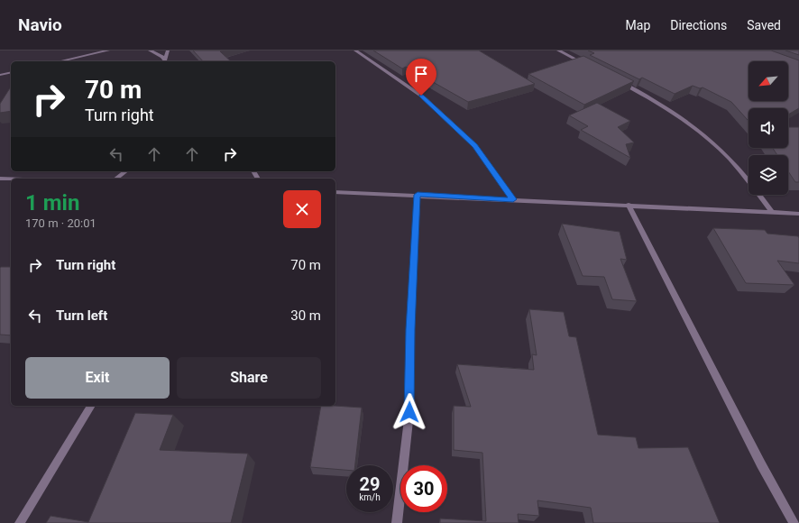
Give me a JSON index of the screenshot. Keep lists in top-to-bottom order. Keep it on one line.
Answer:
{"north":"bottom left","page":{"header":"Navio","nav":["Map","Directions","Saved"],"turn":["70 m","Turn right"],"heading":["1 min","170 m · 20:01"],"list":[{"name":"Turn right","value":"70 m"},{"name":"Turn left","value":"30 m"}],"buttons":["Exit","Share"],"speed":"29 km/h","limit":"30"}}
